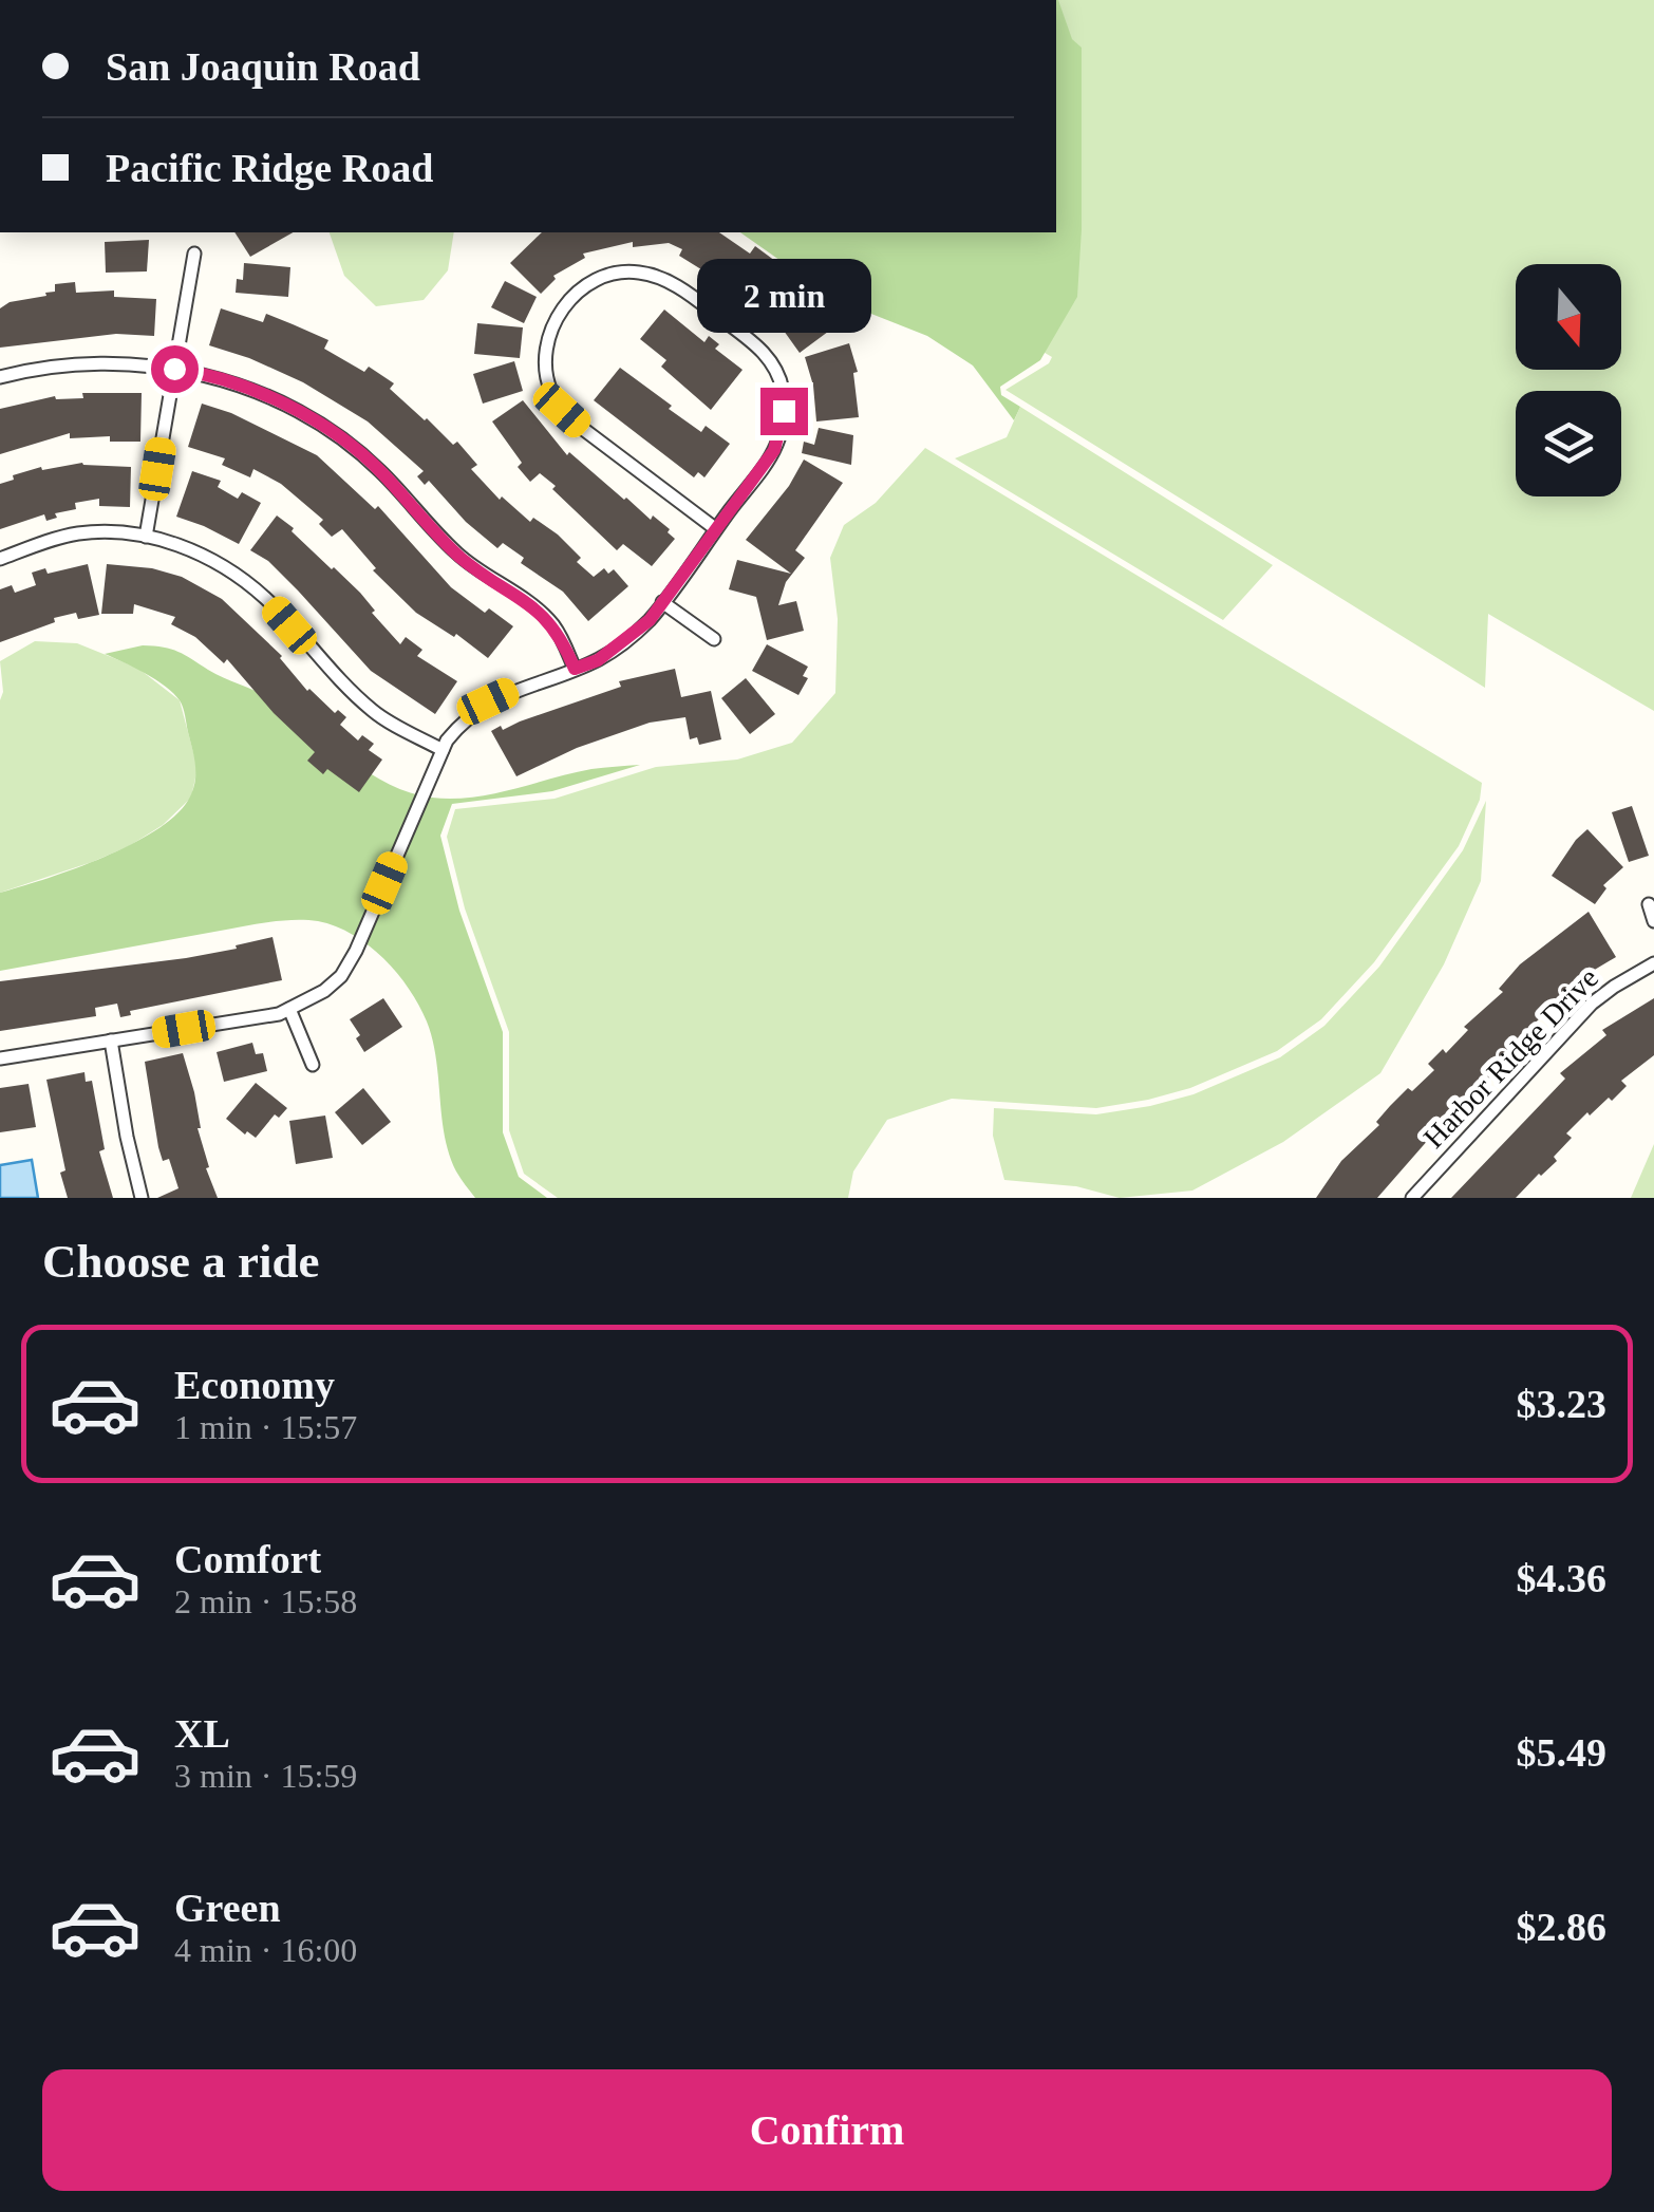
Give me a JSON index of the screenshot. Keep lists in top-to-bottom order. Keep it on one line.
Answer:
{"streets":{"street":["Harbor Ridge Drive"]},"north":"bottom","page":{"banner":["San Joaquin Road","Pacific Ridge Road"],"bubble":"2 min","heading":"Choose a ride","list":[{"name":"Economy","note":"1 min · 15:57","value":"$3.23"},{"name":"Comfort","note":"2 min · 15:58","value":"$4.36"},{"name":"XL","note":"3 min · 15:59","value":"$5.49"},{"name":"Green","note":"4 min · 16:00","value":"$2.86"}],"buttons":"Confirm"}}
